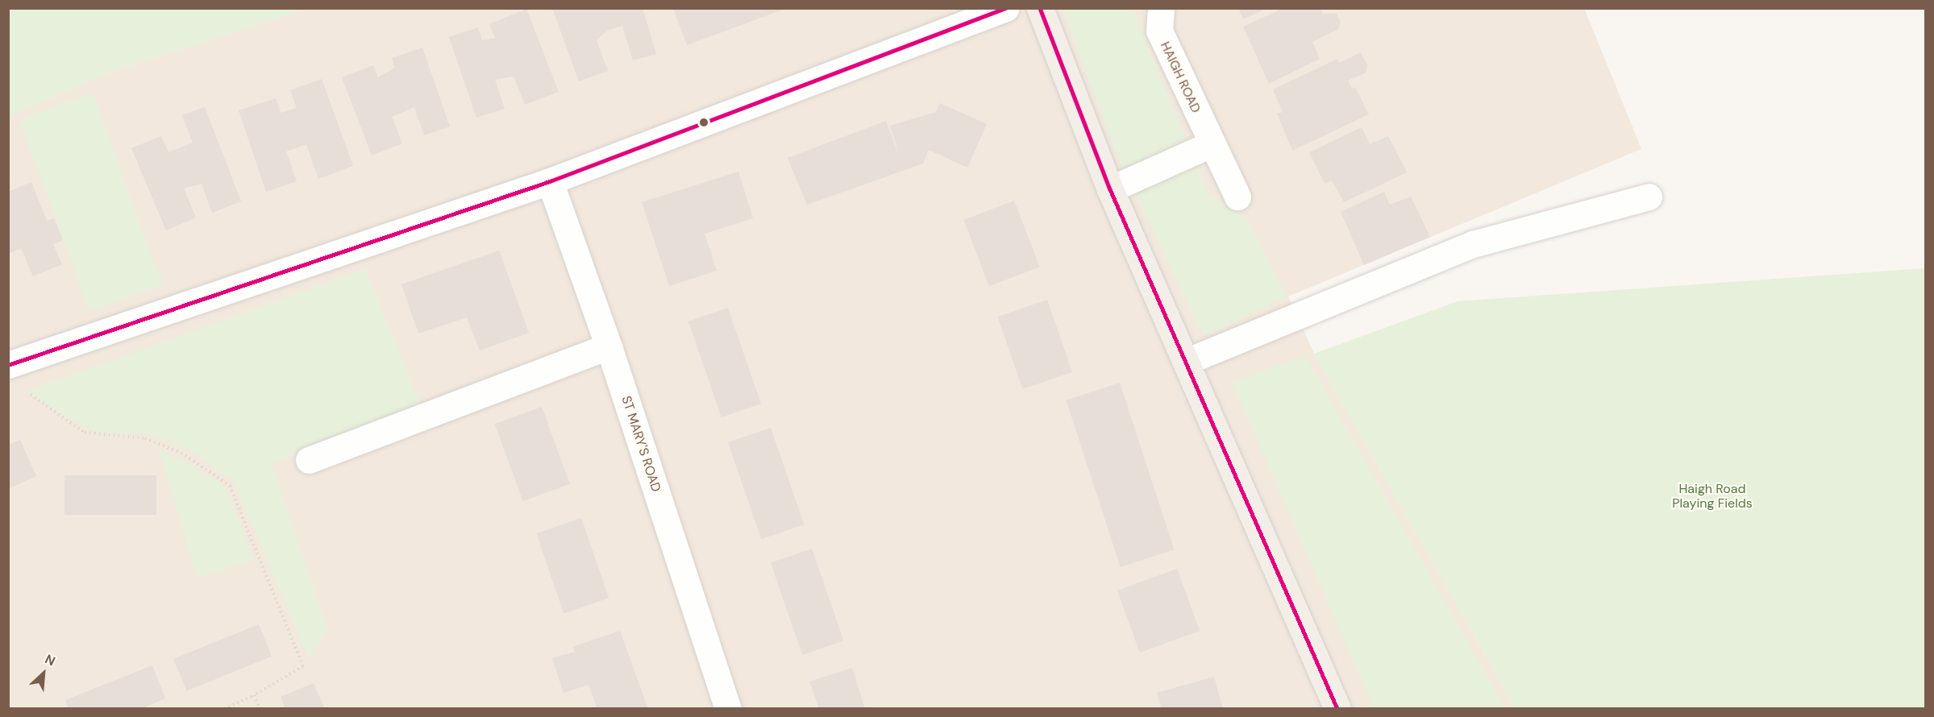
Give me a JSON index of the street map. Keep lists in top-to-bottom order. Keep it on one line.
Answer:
{"streets":{"street":["HAIGH ROAD","ST MARY'S ROAD"]},"parks":["Haigh Road Playing Fields"],"north":"top right"}
